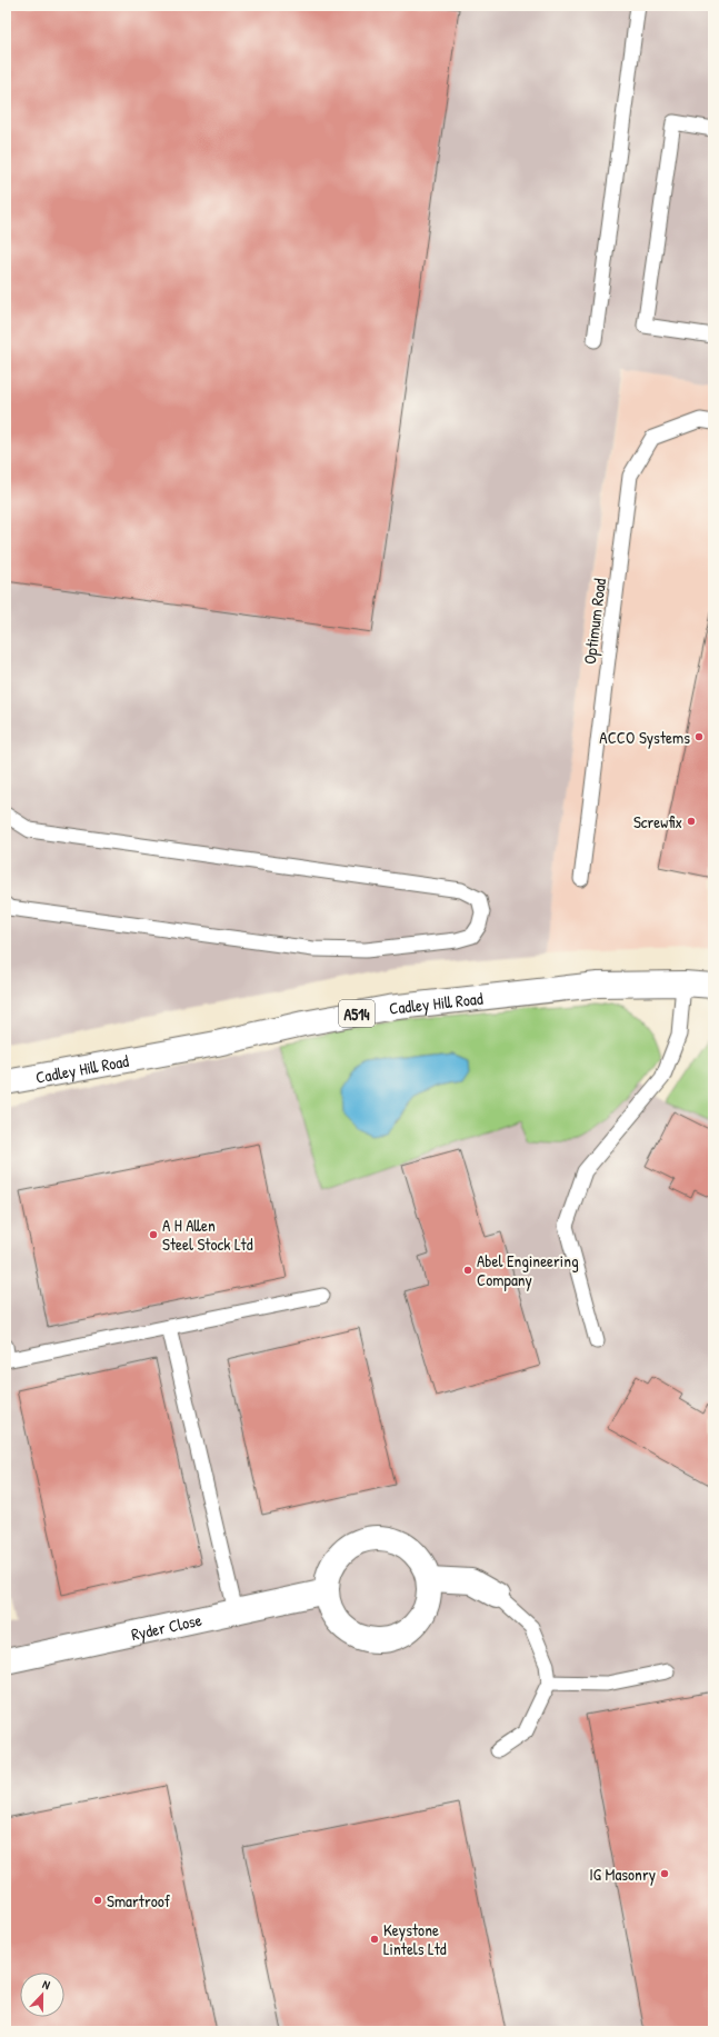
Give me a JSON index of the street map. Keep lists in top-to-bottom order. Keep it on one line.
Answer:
{"streets":{"street":["Cadley Hill Road","A514","Ryder Close"],"lane":["Optimum Road"]},"places":["ACCO Systems","Screwfix","A H Allen Steel Stock Ltd","Abel Engineering Company","IG Masonry","Smartroof","Keystone Lintels Ltd"],"north":"top"}
